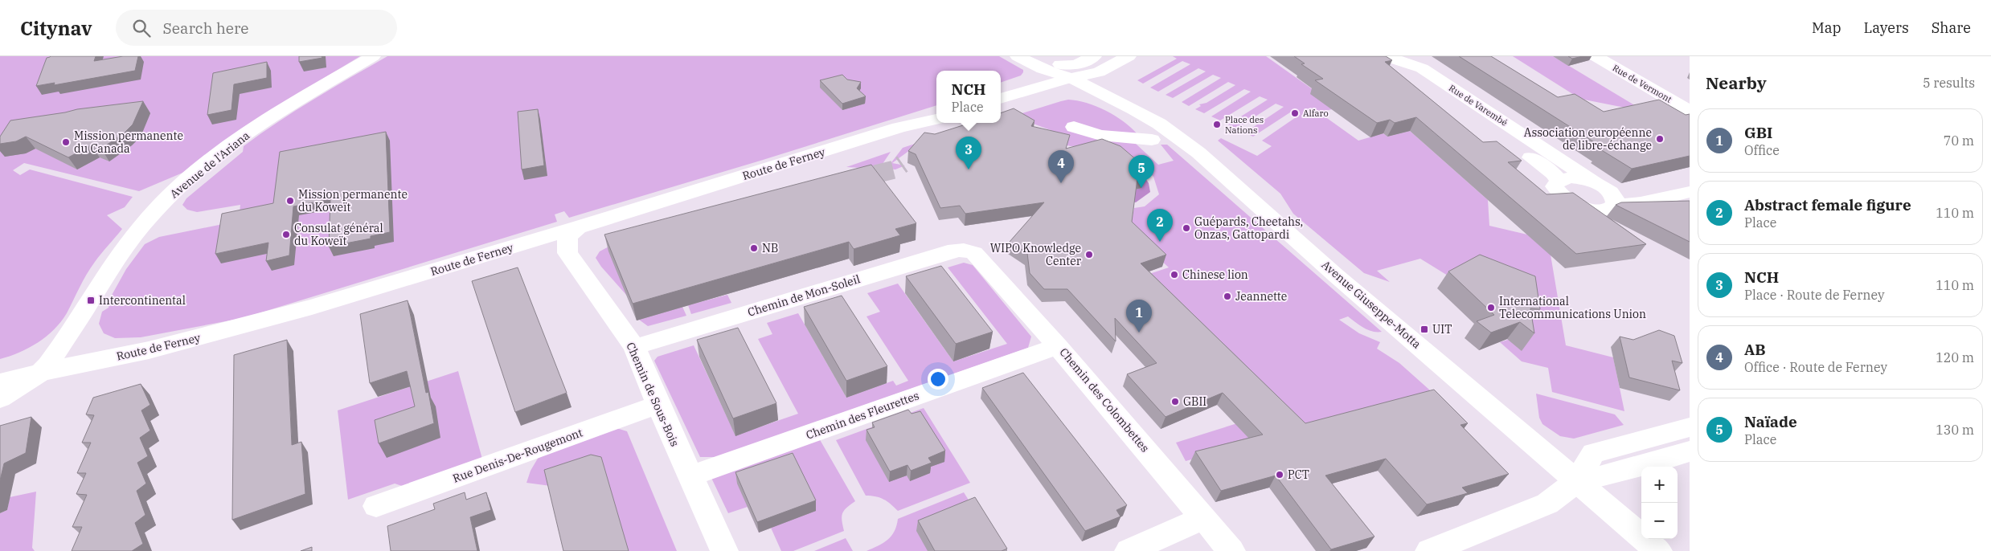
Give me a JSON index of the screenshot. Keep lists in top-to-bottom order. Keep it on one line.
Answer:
{"streets":{"street":["Rue de Vermont","Rue de Varembé","Route de Ferney","Avenue de l'Ariana","Chemin de Mon-Soleil","Avenue Giuseppe-Motta","Chemin de Sous-Bois","Chemin des Colombettes","Chemin des Fleurettes","Rue Denis-De-Rougemont"]},"crossings":[["Route de Ferney","Avenue de l'Ariana"],["Route de Ferney","Chemin de Sous-Bois"],["Chemin de Mon-Soleil","Chemin de Sous-Bois"],["Chemin de Mon-Soleil","Chemin des Colombettes"],["Chemin de Sous-Bois","Chemin des Fleurettes"],["Chemin de Sous-Bois","Rue Denis-De-Rougemont"],["Chemin des Colombettes","Chemin des Fleurettes"]],"places":{"other":["Alfaro","Place des Nations","Association européenne de libre-échange","Mission permanente du Canada","Mission permanente du Koweït","Guépards, Cheetahs, Onzas, Gattopardi","Consulat général du Koweït","NB","WIPO Knowledge Center","Chinese lion","Jeannette","International Telecommunications Union","GBII","PCT"],"transit":["Intercontinental","UIT"]},"page":{"header":"Citynav","search":"Search here","nav":["Map","Layers","Share"],"heading":["Nearby","5 results"],"popup":["NCH","Place"],"list":[{"mark":"1","name":"GBI","note":"Office","value":"70 m"},{"mark":"2","name":"Abstract female figure","note":"Place","value":"110 m"},{"mark":"3","name":"NCH","note":"Place · Route de Ferney","value":"110 m"},{"mark":"4","name":"AB","note":"Office · Route de Ferney","value":"120 m"},{"mark":"5","name":"Naïade","note":"Place","value":"130 m"}],"pins":["3","4","5","2","1"],"map_buttons":["+","−"]}}
